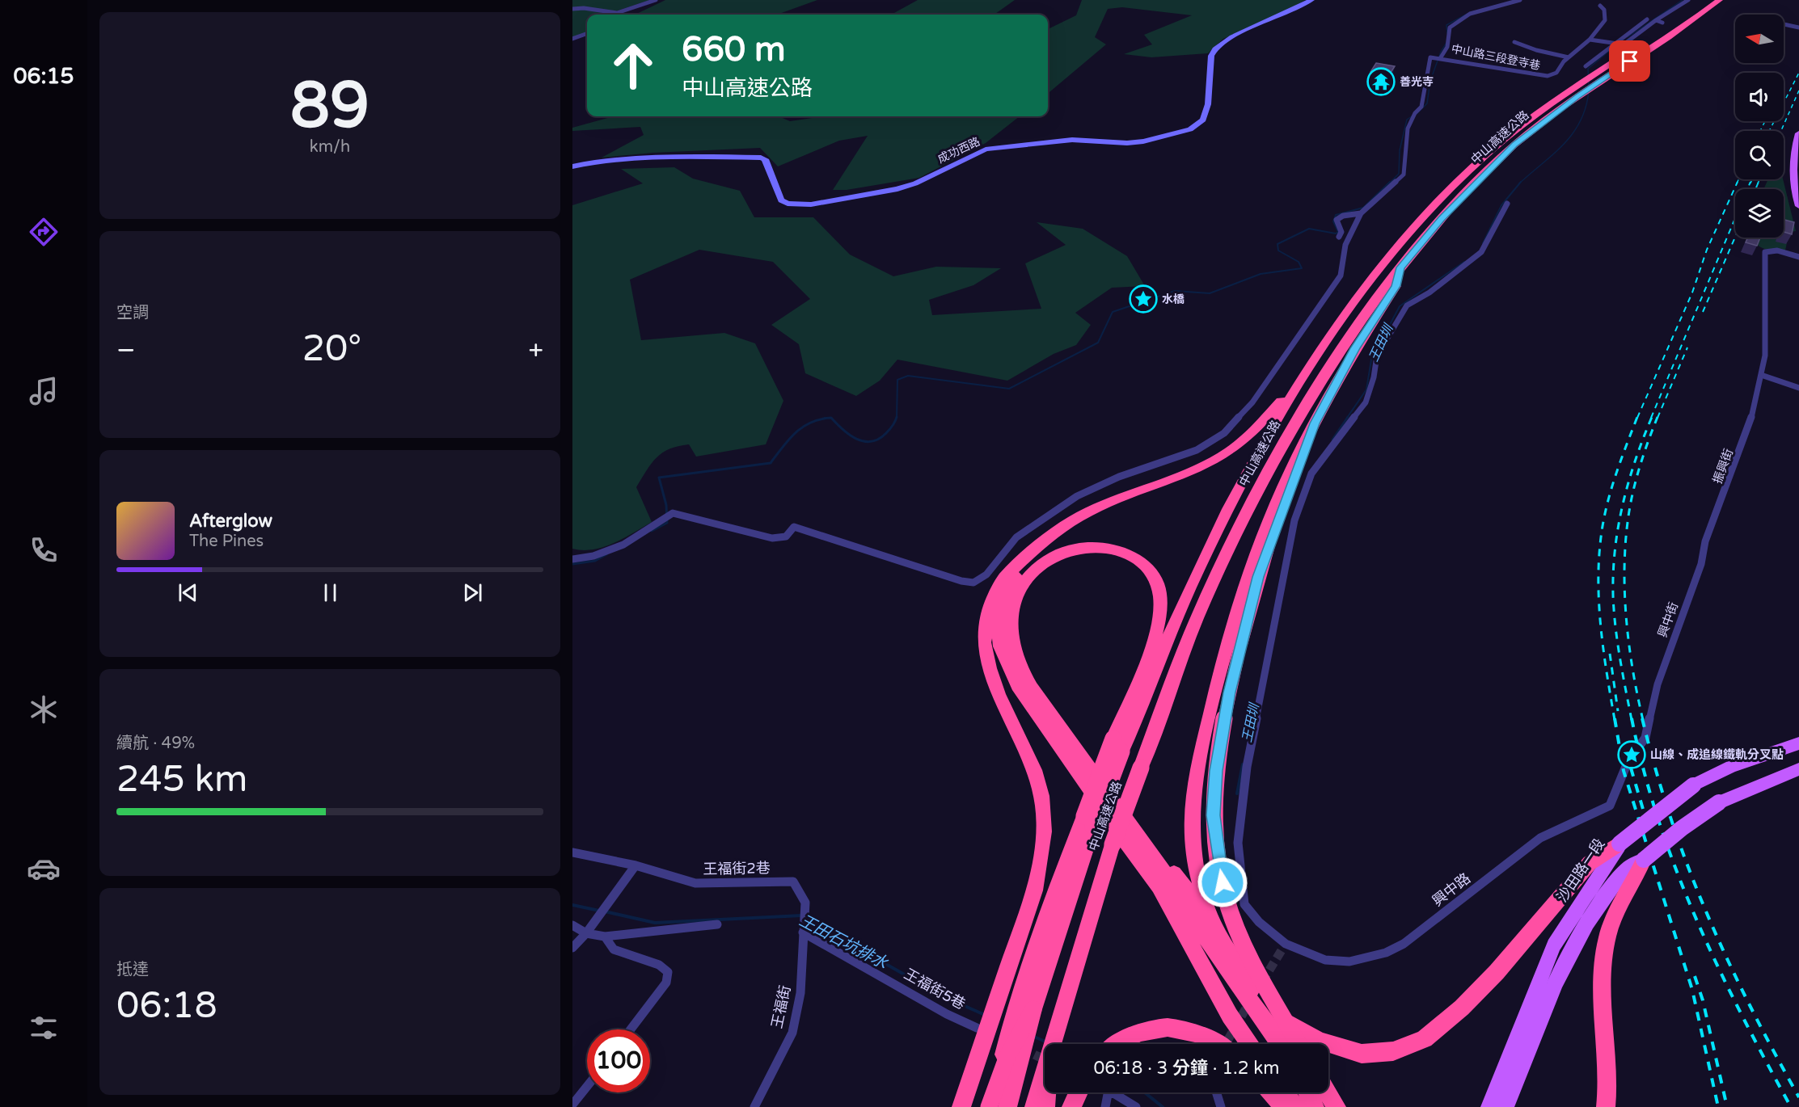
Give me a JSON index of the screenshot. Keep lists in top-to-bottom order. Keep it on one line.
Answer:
{"streets":{"highway":["中山高速公路"],"main road":["沙田路一段"],"street":["中山路三段登寺巷","成功西路","振興街","興中街","王福街2巷","興中路","王福街5巷","王福街"]},"crossings":[["振興街","興中街"],["興中街","興中路"],["王福街2巷","王福街5巷"],["王福街2巷","王福街"],["王福街5巷","王福街"]],"water":["王田圳","王田石坑排水"],"places":{"temple":["善光寺"],"place":["水橋","山線、成追線鐵軌分叉點"]},"north":"left","page":{"tabs":"06:15","tile":[["89","km/h"],"空調",["續航 · 49%","245 km"],["抵達","06:18"]],"turn":["660 m","中山高速公路"],"heat":["−","20°","+"],"song":["Afterglow","The Pines"],"limit":"100","trip":"06:18 · 3 分鐘 · 1.2 km"}}
